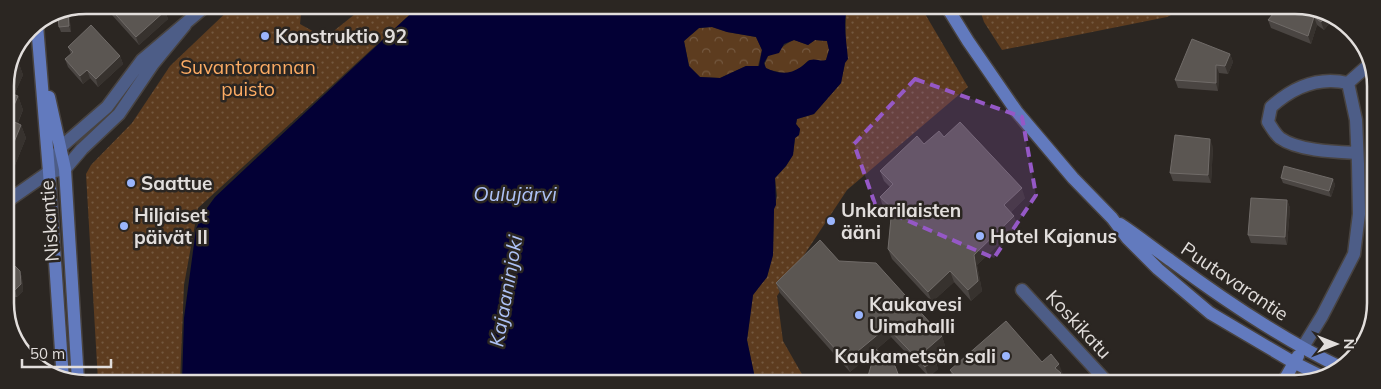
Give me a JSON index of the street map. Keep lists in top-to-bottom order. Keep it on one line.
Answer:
{"streets":{"main road":["Niskantie","Puutavarantie"],"street":["Koskikatu"]},"water":["Oulujärvi","Kajaaninjoki"],"parks":["Suvantorannan puisto"],"places":["Konstruktio 92","Saattue","Unkarilaisten ääni","Hiljaiset päivät II","Hotel Kajanus","Kaukavesi Uimahalli","Kaukametsän sali"],"scale_bar":"50 m","north":"right"}
